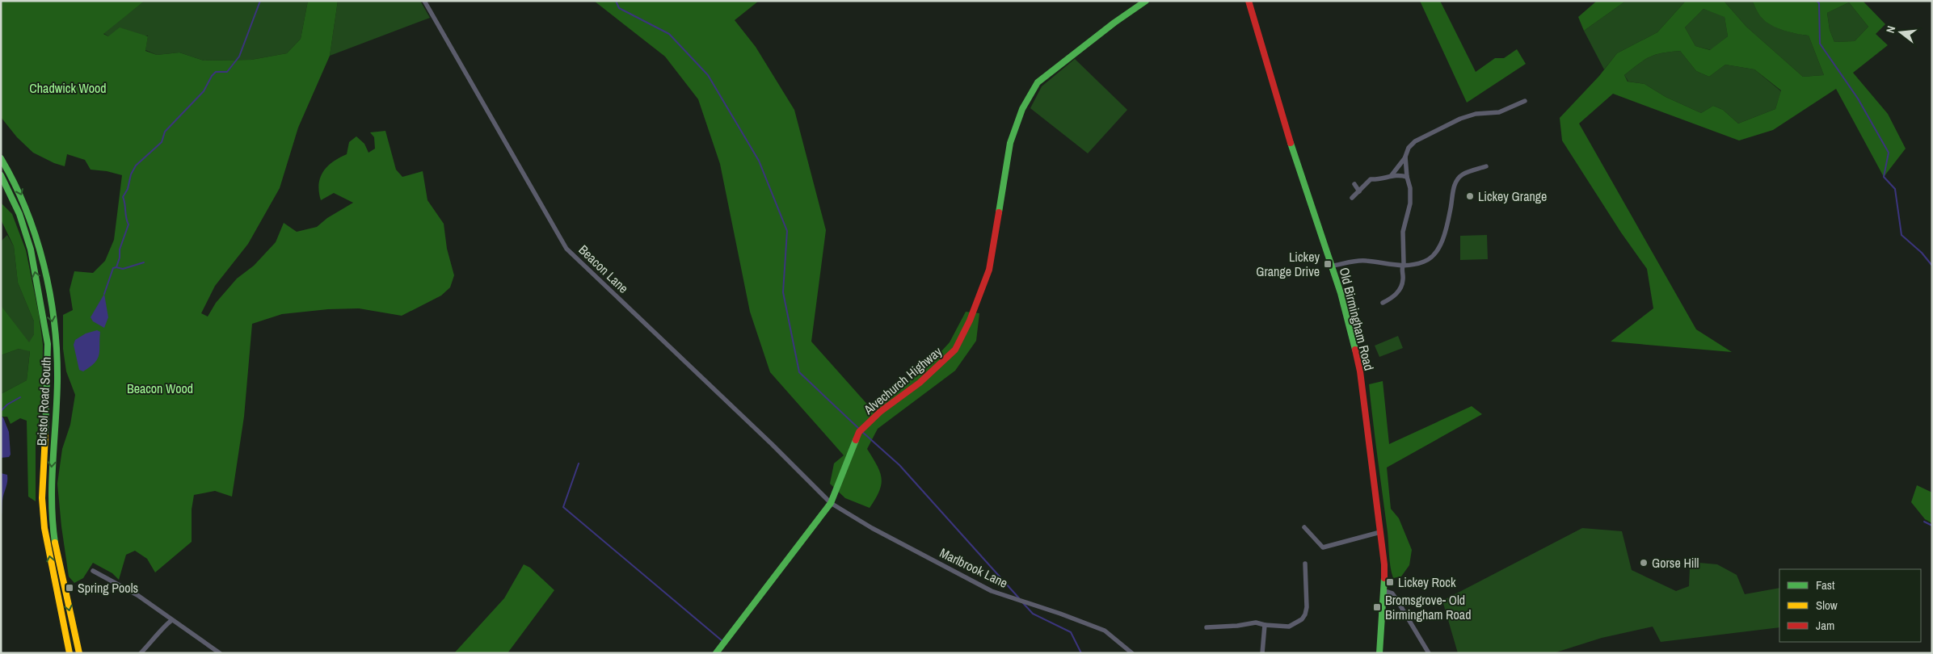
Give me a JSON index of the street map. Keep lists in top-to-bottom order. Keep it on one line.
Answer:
{"streets":{"main road":["Old Birmingham Road","Alvechurch Highway","Bristol Road South"],"street":["Beacon Lane","Marlbrook Lane"]},"crossings":[["Beacon Lane","Alvechurch Highway"],["Beacon Lane","Marlbrook Lane"],["Alvechurch Highway","Marlbrook Lane"]],"parks":["Chadwick Wood","Beacon Wood"],"places":{"other":["Lickey Grange","Gorse Hill"],"transit":["Lickey Grange Drive","Lickey Rock","Spring Pools","Bromsgrove- Old Birmingham Road"]},"legend":["Fast","Slow","Jam"],"north":"left"}
